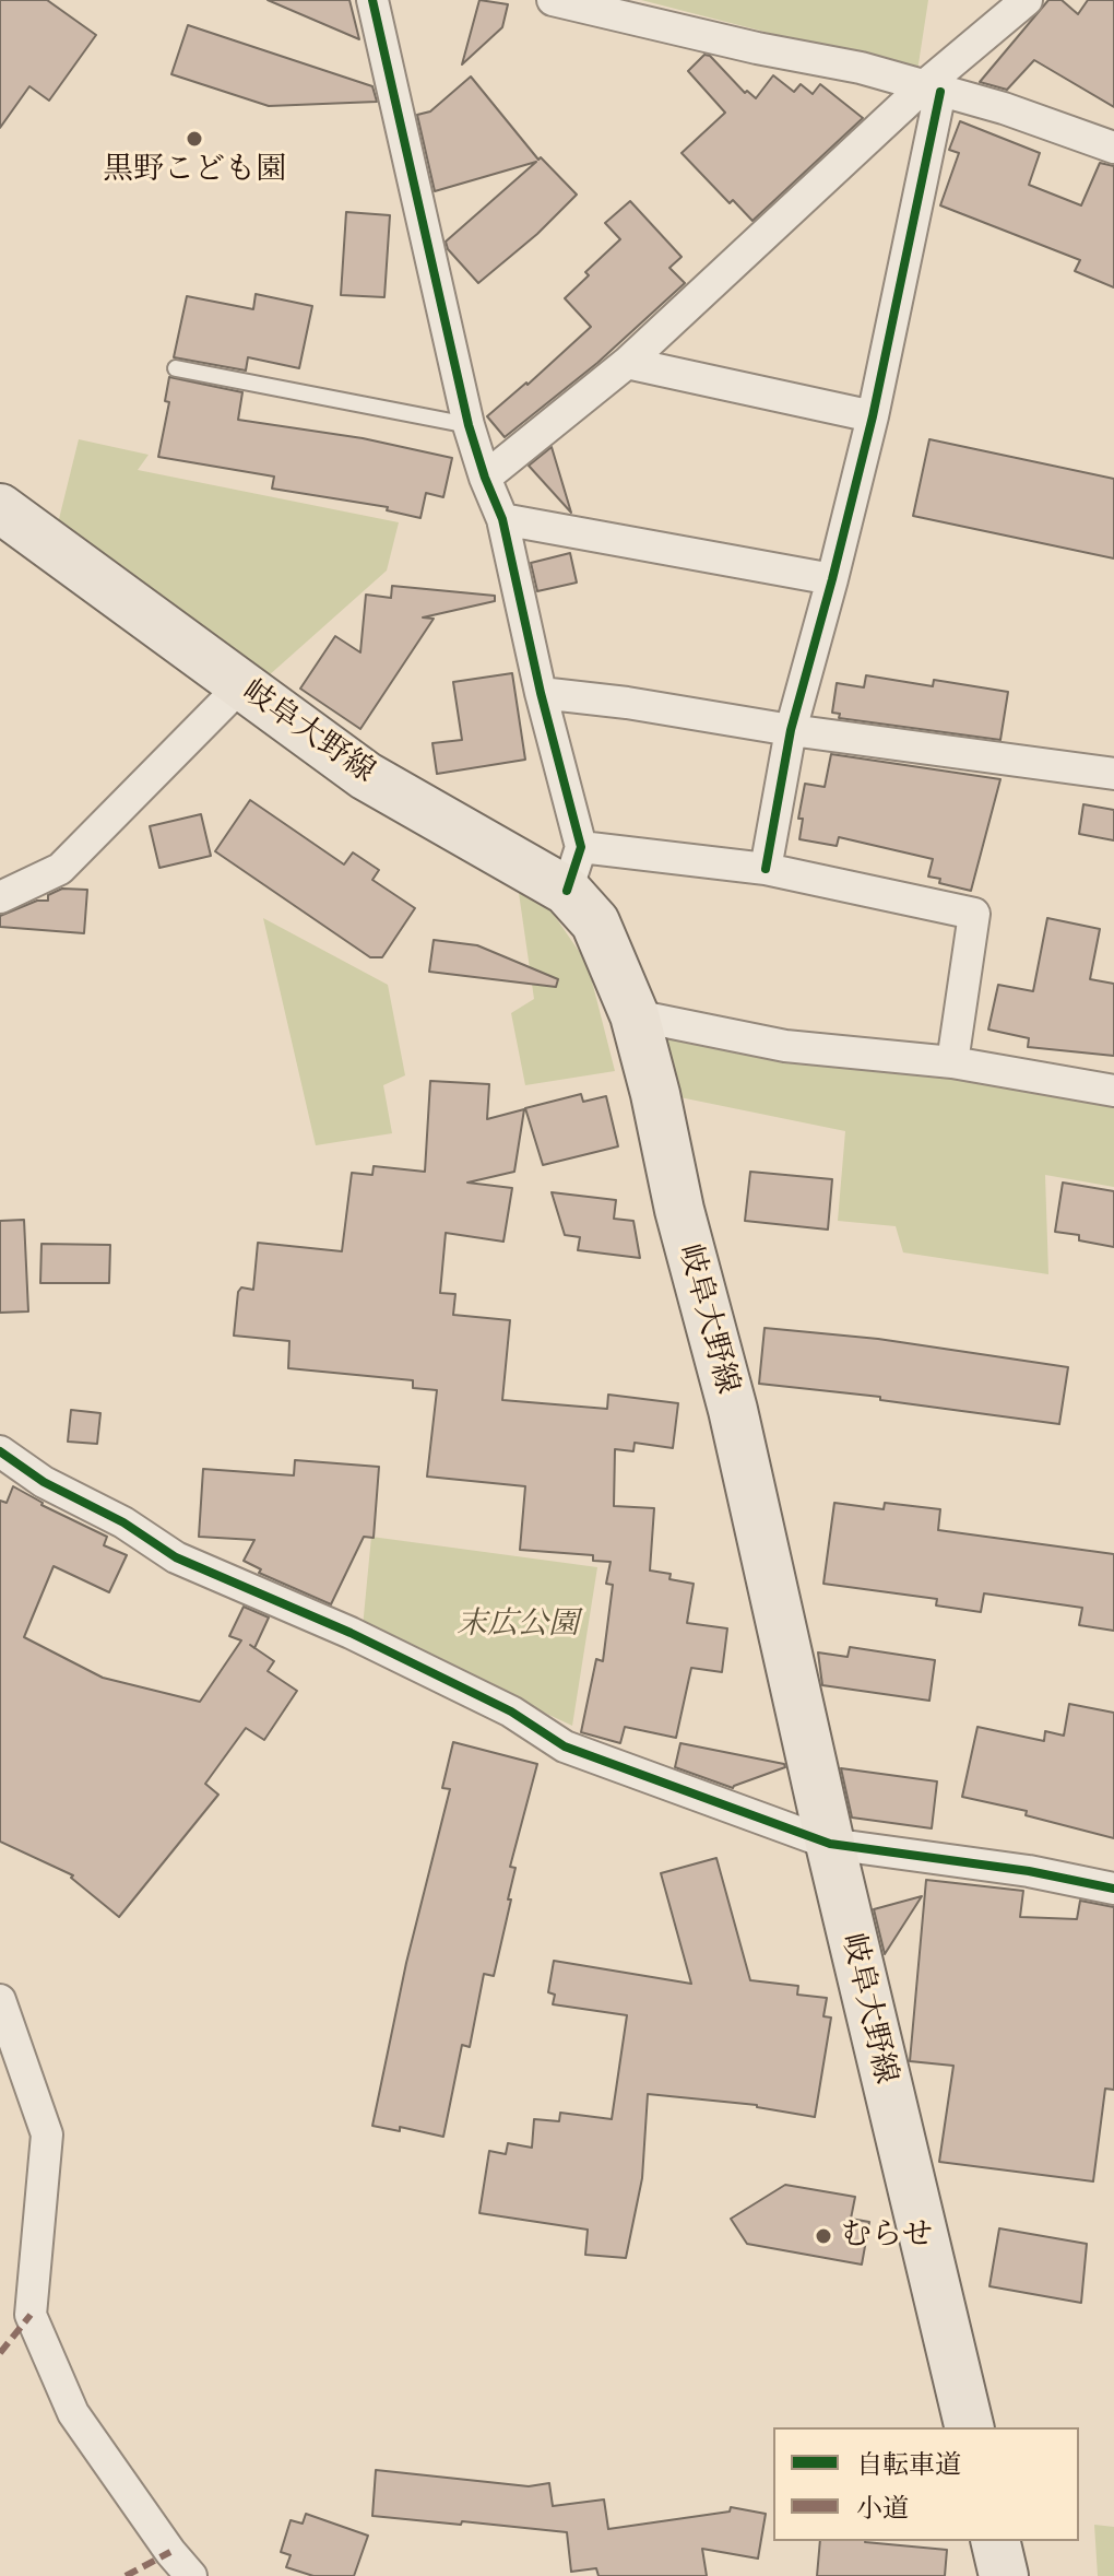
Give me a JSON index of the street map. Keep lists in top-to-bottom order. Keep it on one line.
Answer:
{"streets":{"main road":["岐阜大野線"]},"parks":["末広公園"],"places":["黒野こども園","むらせ"],"legend":["自転車道","小道"]}
